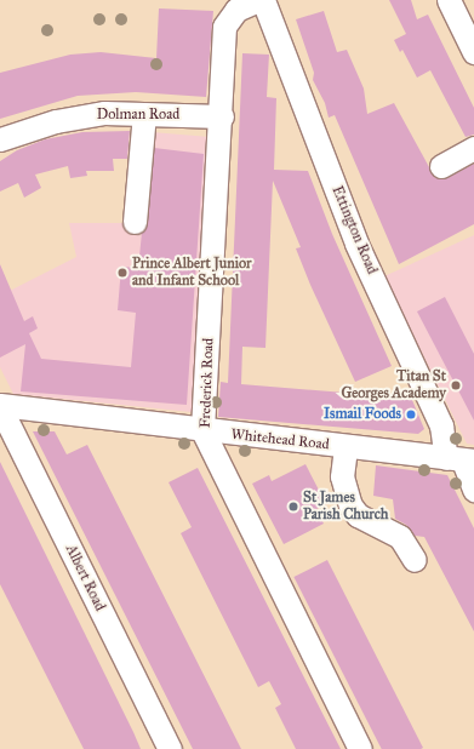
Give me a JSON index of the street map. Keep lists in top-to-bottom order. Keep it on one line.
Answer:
{"streets":{"street":["Dolman Road","Ettington Road","Frederick Road","Whitehead Road","Albert Road"]},"crossings":[["Dolman Road","Frederick Road"],["Ettington Road","Whitehead Road"],["Frederick Road","Whitehead Road"],["Whitehead Road","Albert Road"]],"places":["Prince Albert Junior and Infant School","Titan St Georges Academy","Ismail Foods","St James Parish Church"]}
